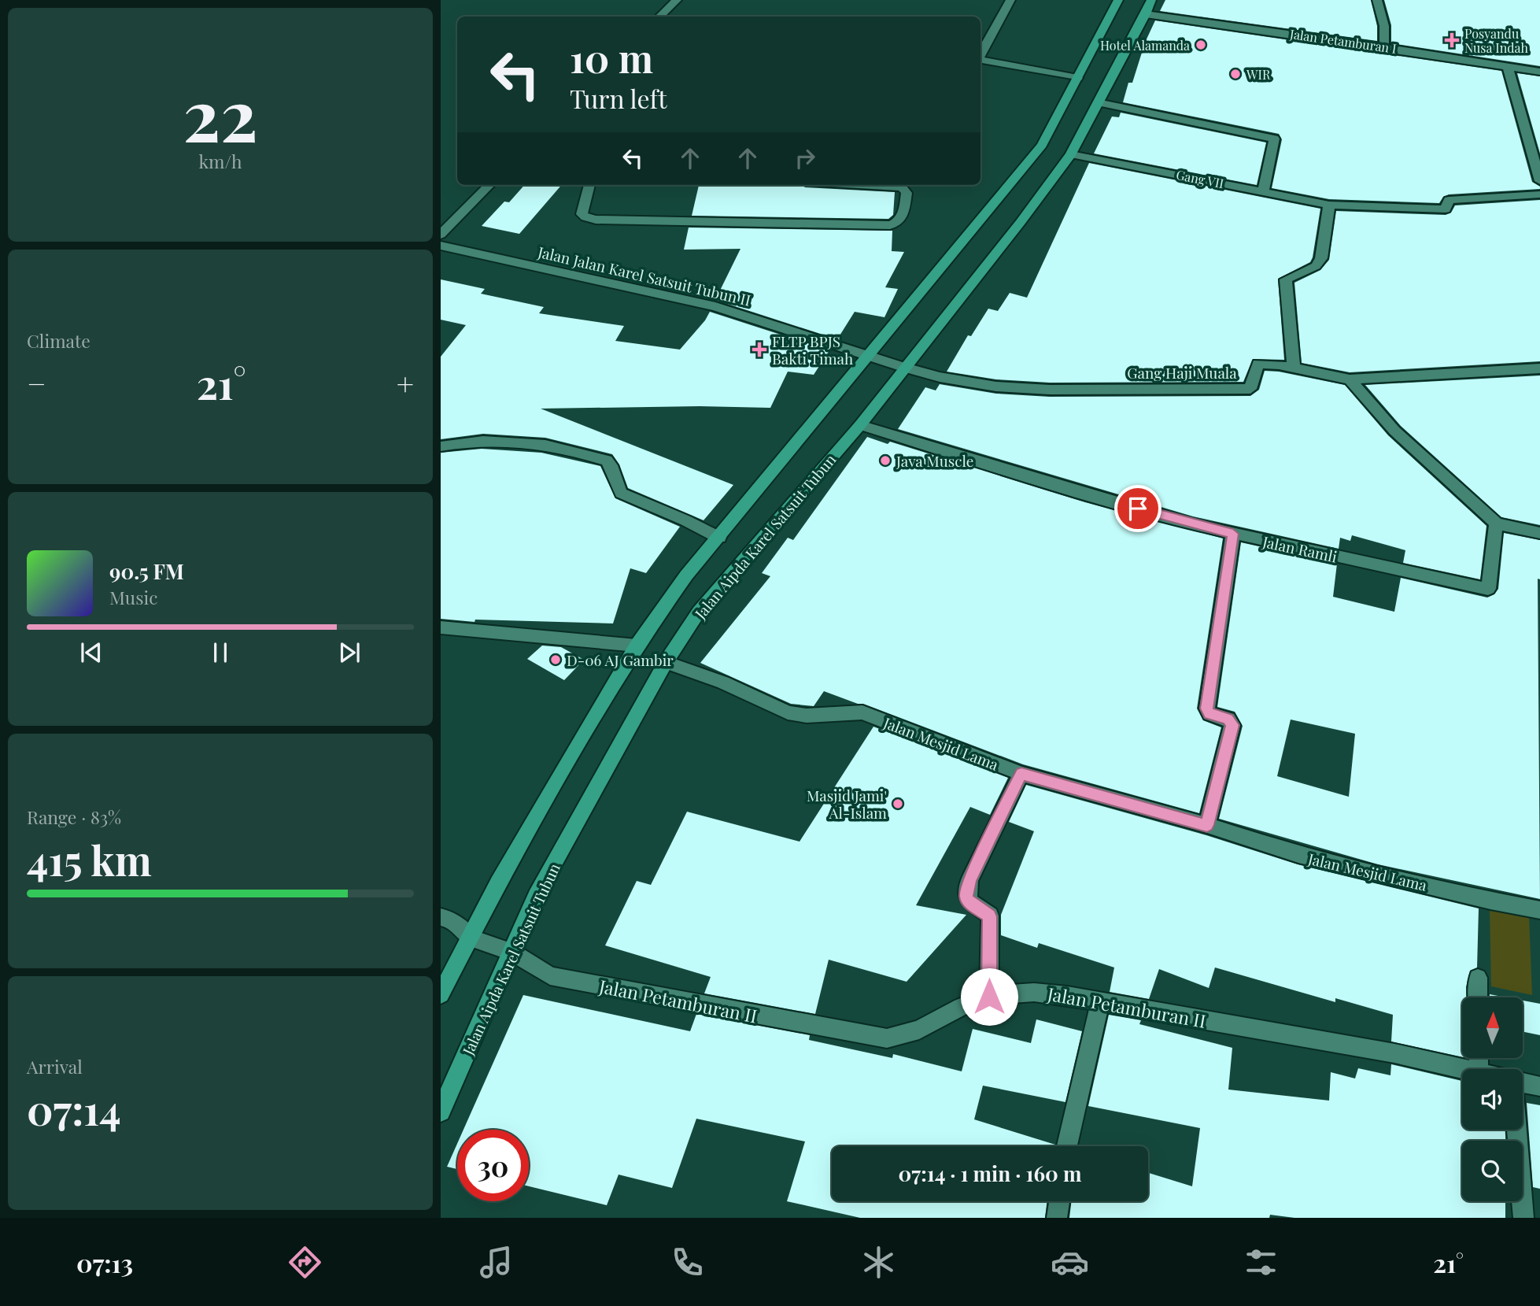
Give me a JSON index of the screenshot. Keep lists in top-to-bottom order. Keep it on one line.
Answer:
{"streets":{"main road":["Jalan Aipda Karel Satsuit Tubun"],"street":["Jalan Petamburan I","Gang VII","Jalan Jalan Karel Satsuit Tubun II","Gang Haji Muala","Jalan Ramli","Jalan Mesjid Lama","Jalan Petamburan II"]},"crossings":[["Jalan Petamburan I","Jalan Aipda Karel Satsuit Tubun"],["Gang VII","Jalan Aipda Karel Satsuit Tubun"],["Gang Haji Muala","Jalan Aipda Karel Satsuit Tubun"],["Jalan Aipda Karel Satsuit Tubun","Jalan Ramli"],["Jalan Aipda Karel Satsuit Tubun","Jalan Mesjid Lama"],["Jalan Aipda Karel Satsuit Tubun","Jalan Petamburan II"]],"places":{"health":["Posyandu Nusa Indah","FLTP BPJS Bakti Timah"],"other":["Hotel Alamanda","WIR","Java Muscle","D-06 AJ Gambir","Masjid Jami' Al-Islam"]},"north":"top","page":{"tile":[["22","km/h"],"Climate",["Range · 83%","415 km"],["Arrival","07:14"]],"turn":["10 m","Turn left"],"heat":["−","21°","+"],"song":["90.5 FM","Music"],"limit":"30","trip":"07:14 · 1 min · 160 m","tabs":["07:13","21°"]}}
